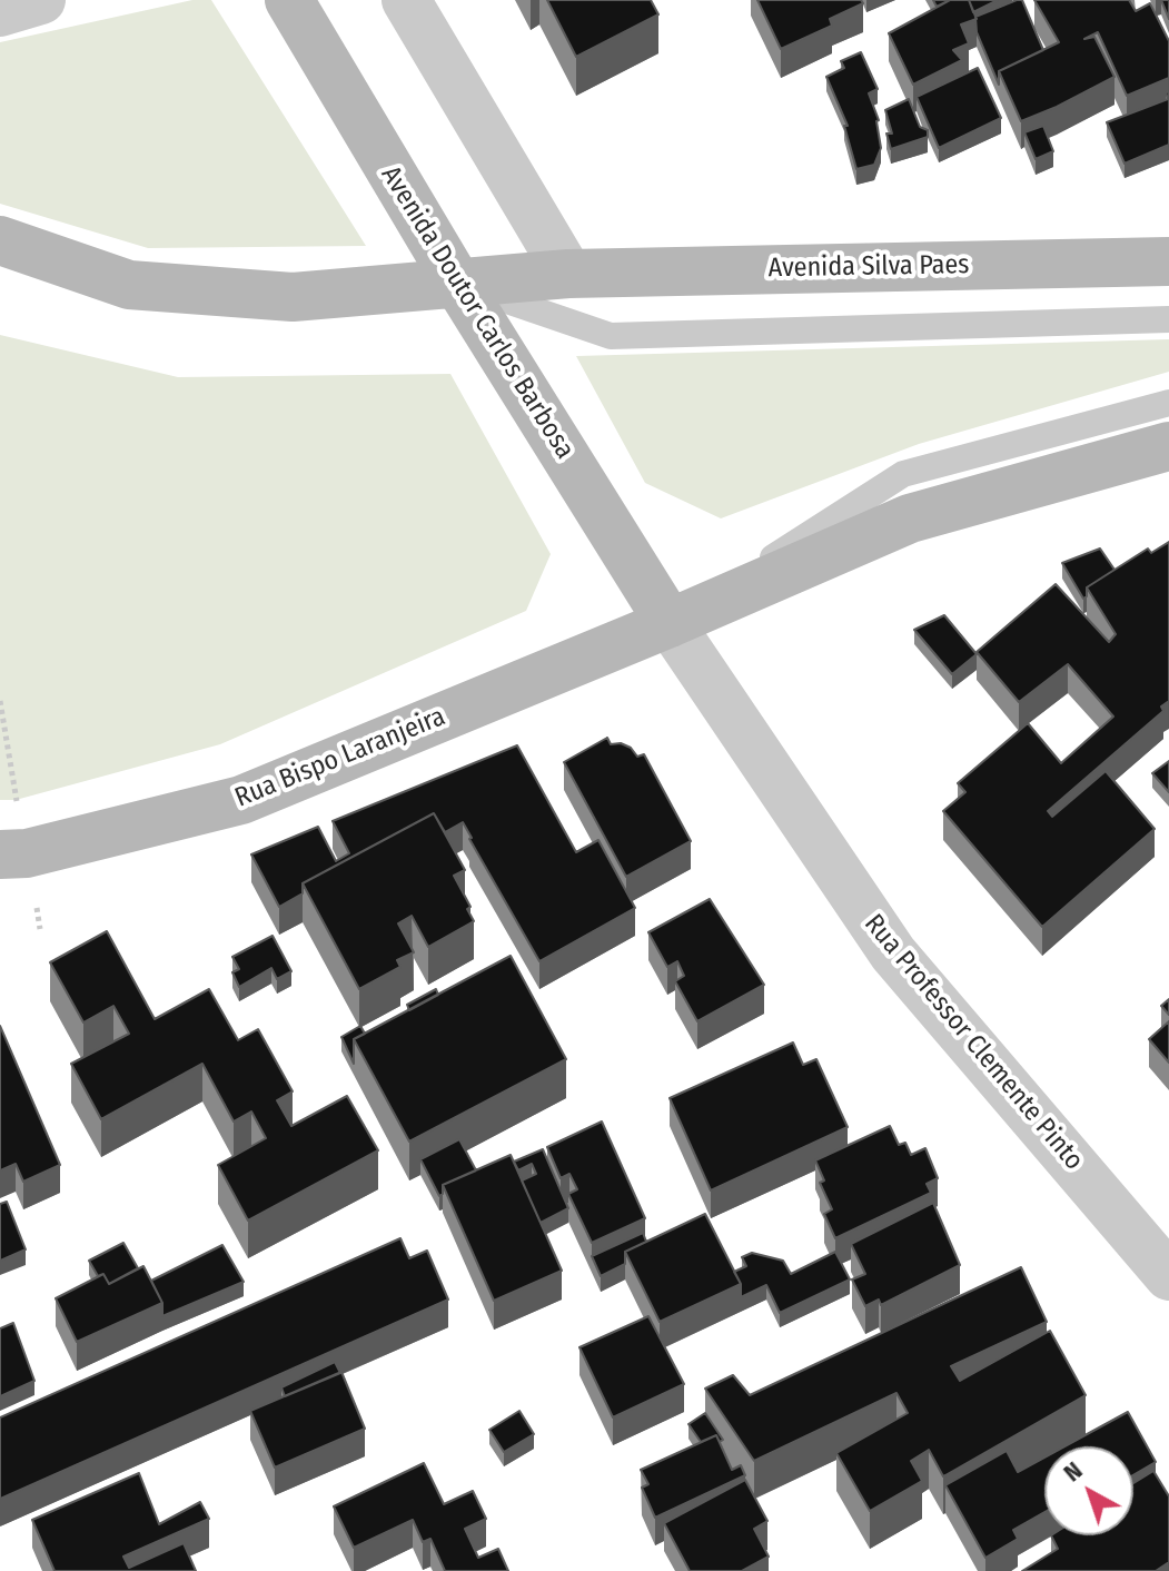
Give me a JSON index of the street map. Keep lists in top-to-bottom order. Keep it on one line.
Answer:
{"streets":{"main road":["Avenida Silva Paes","Avenida Doutor Carlos Barbosa","Rua Bispo Laranjeira"],"street":["Rua Professor Clemente Pinto"]},"crossings":[["Avenida Silva Paes","Avenida Doutor Carlos Barbosa"],["Avenida Doutor Carlos Barbosa","Rua Bispo Laranjeira"],["Avenida Doutor Carlos Barbosa","Rua Professor Clemente Pinto"],["Rua Bispo Laranjeira","Rua Professor Clemente Pinto"]],"north":"top left"}
